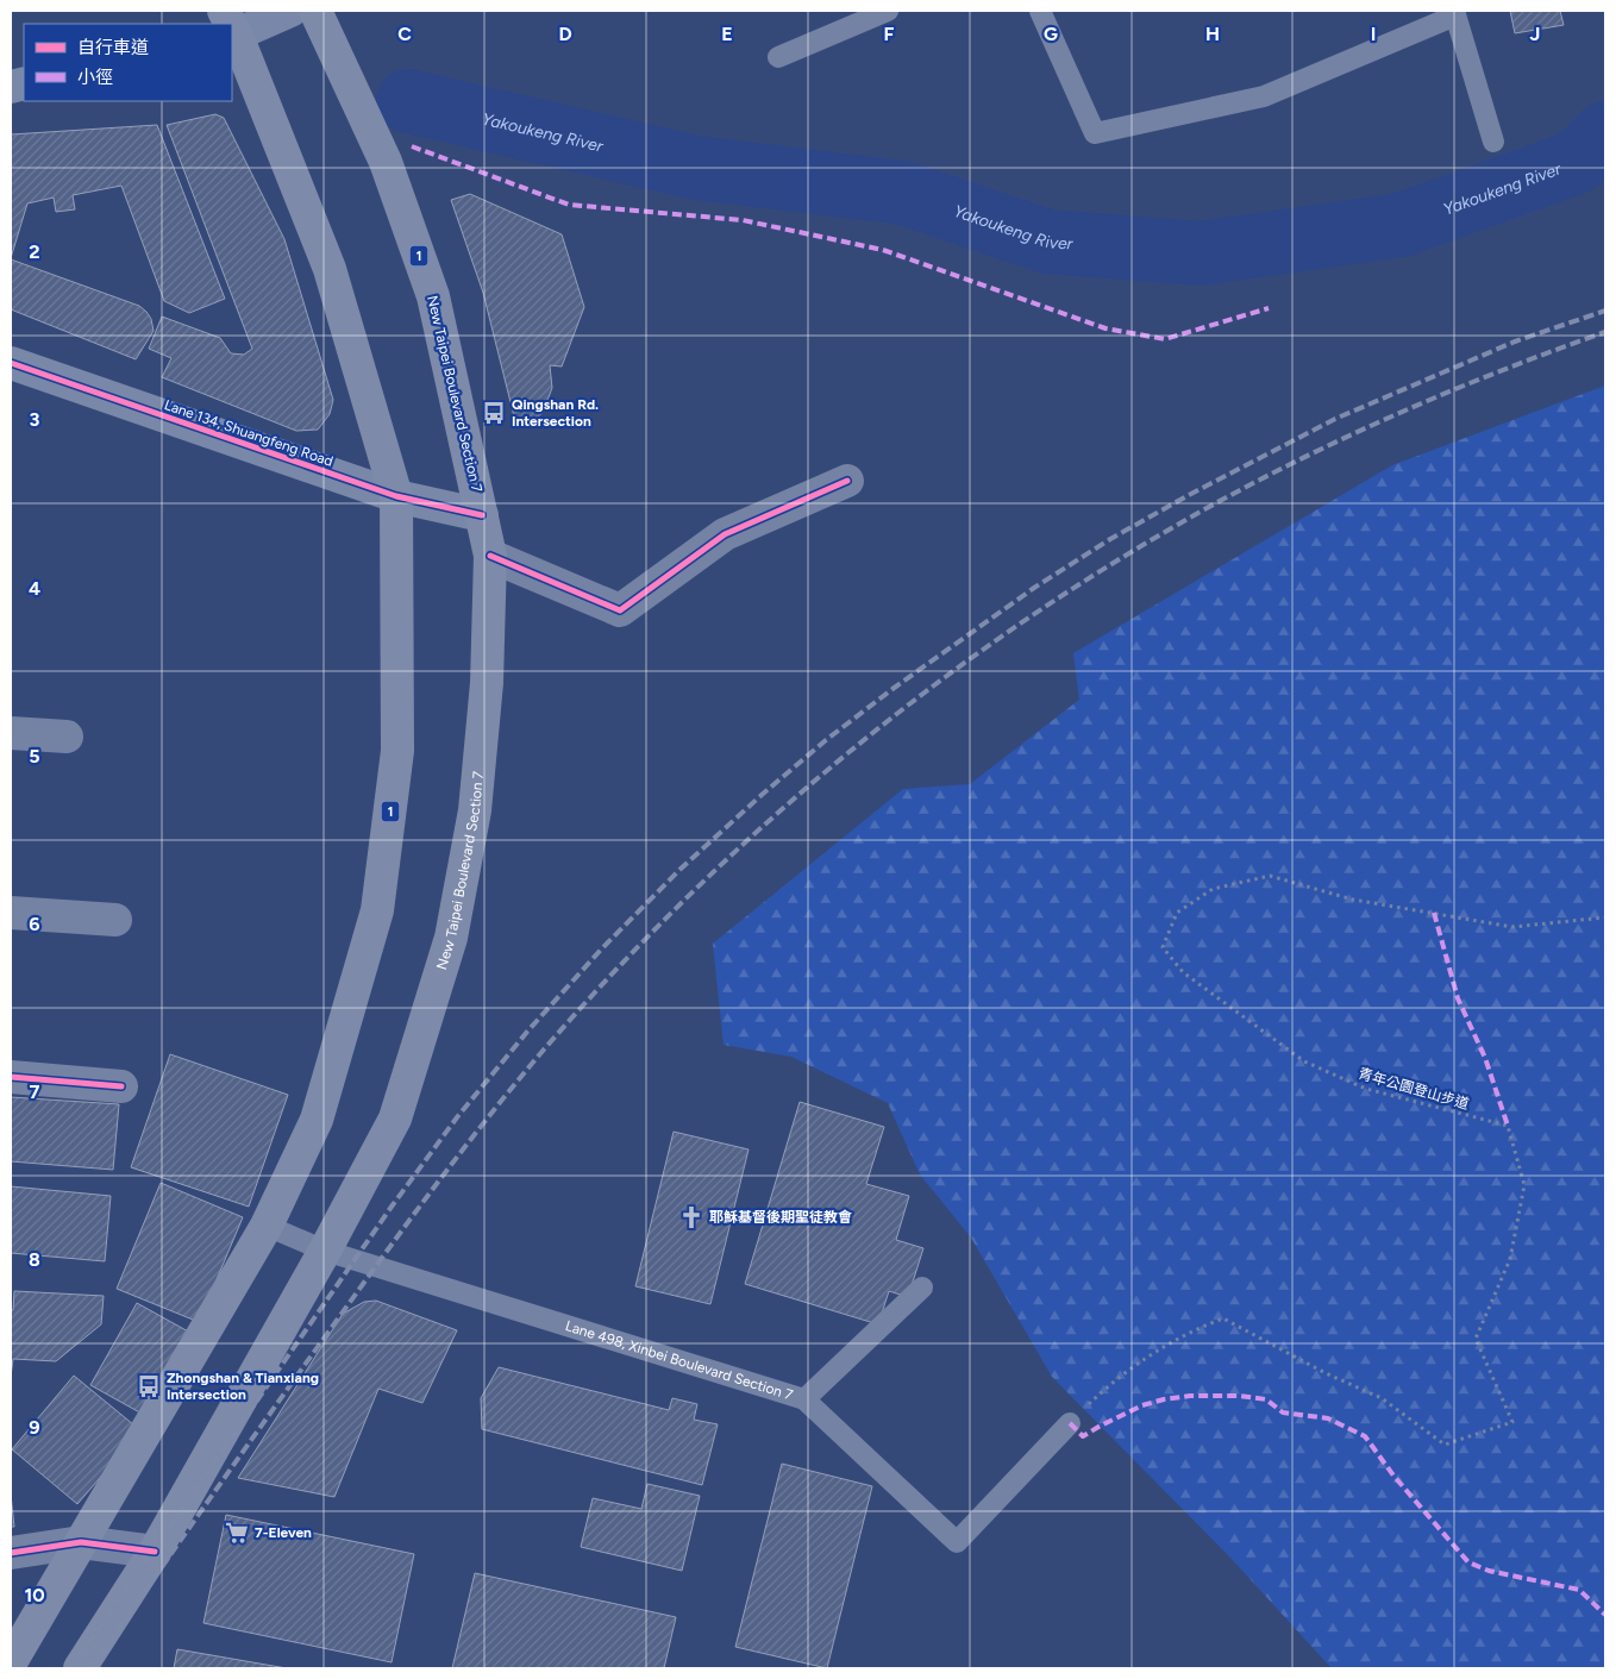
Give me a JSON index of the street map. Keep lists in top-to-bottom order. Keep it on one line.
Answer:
{"streets":{"main road":["1","New Taipei Boulevard Section 7"],"street":["Lane 134, Shuangfeng Road"],"lane":["Lane 498, Xinbei Boulevard Section 7"],"path":["青年公園登山步道"]},"crossings":[["1","Lane 134, Shuangfeng Road"],["1","Lane 498, Xinbei Boulevard Section 7"],["New Taipei Boulevard Section 7","Lane 134, Shuangfeng Road"],["New Taipei Boulevard Section 7","Lane 498, Xinbei Boulevard Section 7"],["青年公園登山步道","Lane 498, Xinbei Boulevard Section 7"]],"water":["Yakoukeng River"],"places":{"bus stop":["Qingshan Rd. Intersection","Zhongshan & Tianxiang Intersection"],"church":["耶穌基督後期聖徒教會"],"supermarket":["7-Eleven"]},"legend":["自行車道","小徑"],"grid":{"columns":["C","D","E","F","G","H","I","J"],"rows":["2","3","4","5","6","7","8","9","10"]}}
